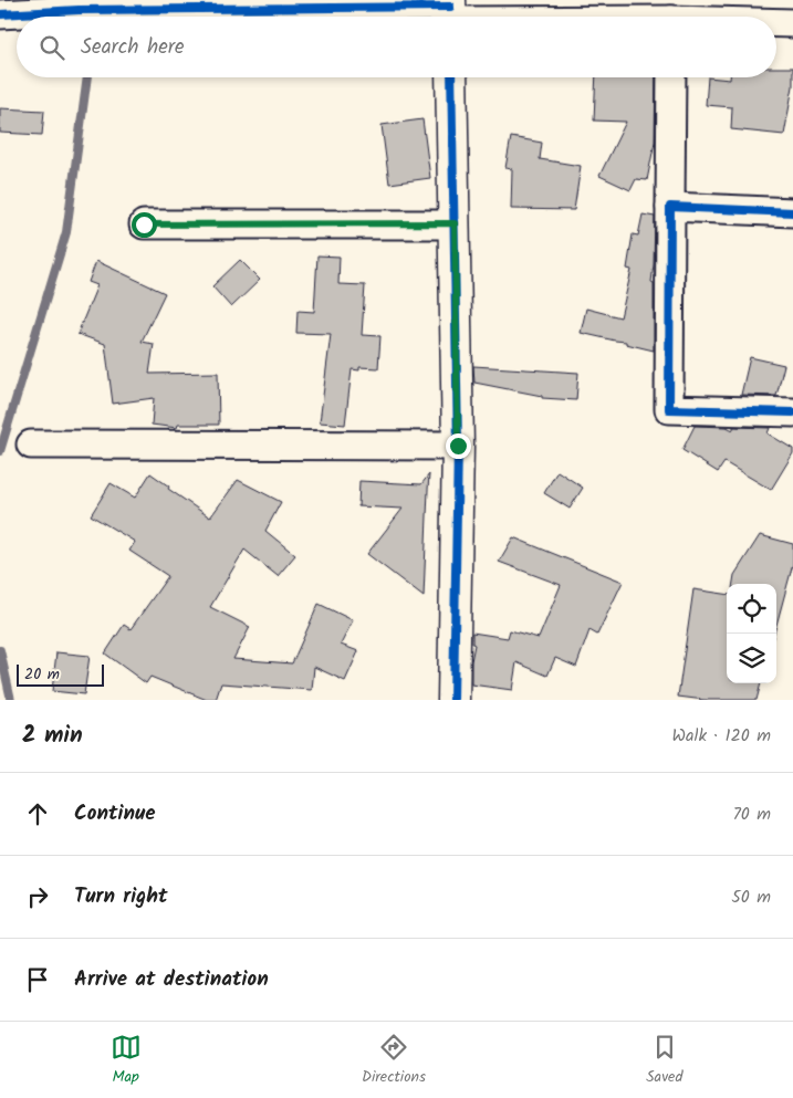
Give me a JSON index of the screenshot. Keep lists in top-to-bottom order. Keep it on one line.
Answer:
{"scale_bar":"20 m","page":{"search":"Search here","scale":"20 m","heading":["2 min","Walk · 120 m"],"list":[["Continue","70 m"],["Turn right","50 m"],"Arrive at destination"],"nav":["Map","Directions","Saved"]}}
